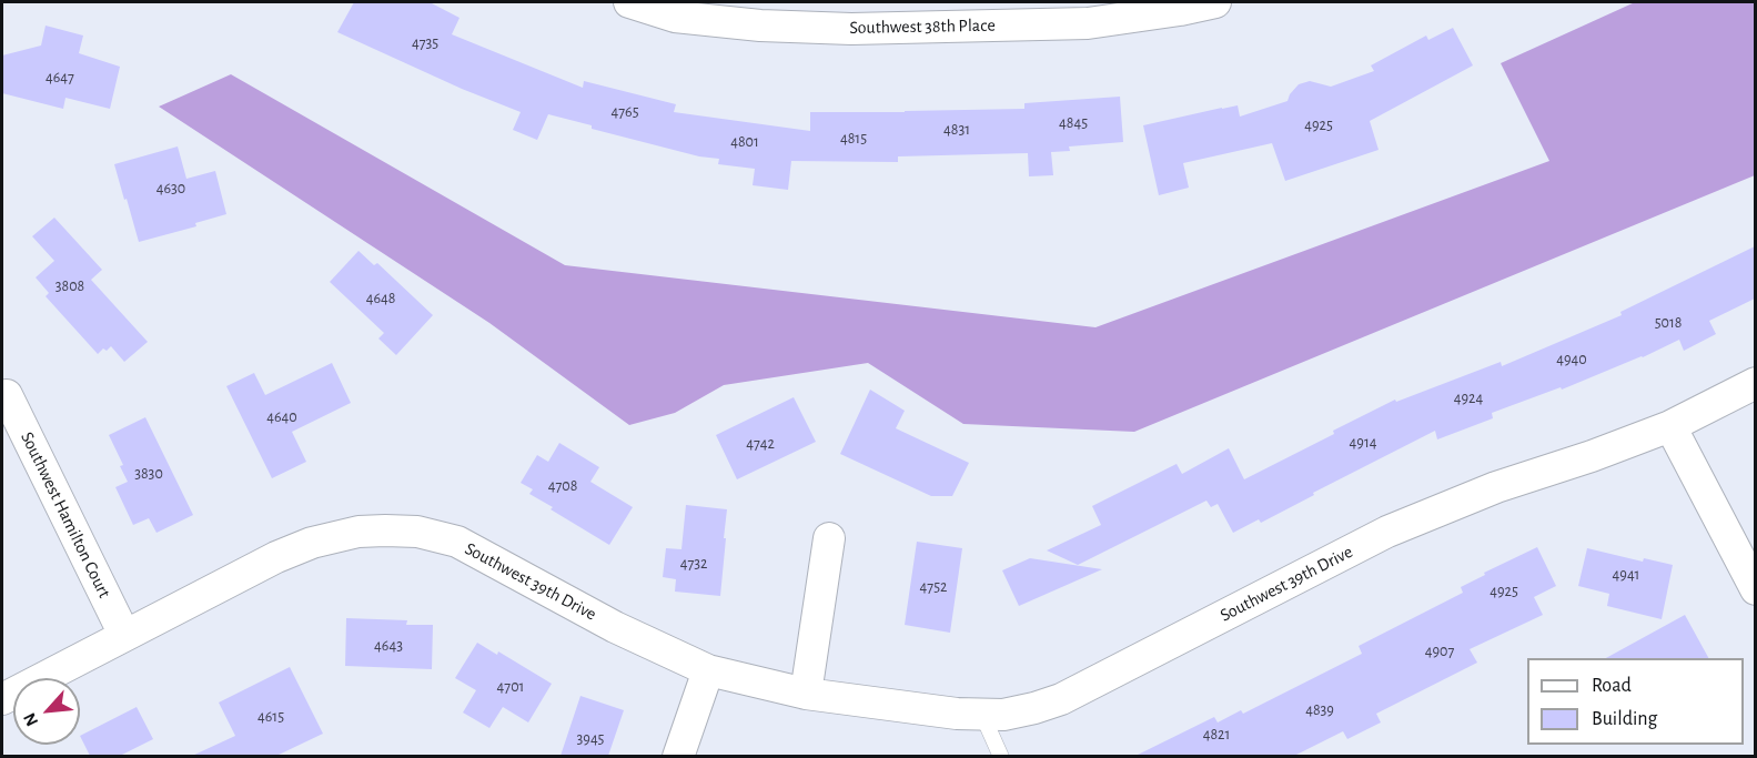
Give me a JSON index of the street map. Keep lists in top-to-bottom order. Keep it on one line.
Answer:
{"streets":{"street":["Southwest 38th Place","Southwest Hamilton Court","Southwest 39th Drive"]},"crossings":[["Southwest Hamilton Court","Southwest 39th Drive"]],"house_numbers":["4735","4647","4765","4845","4925","4831","4815","4801","4630","3808","4648","5018","4940","4924","4640","4914","4742","3830","4708","4732","4941","4752","4925","4643","4907","4701","4839","4615","4821","3945"],"legend":["Road","Building"],"north":"bottom left"}
